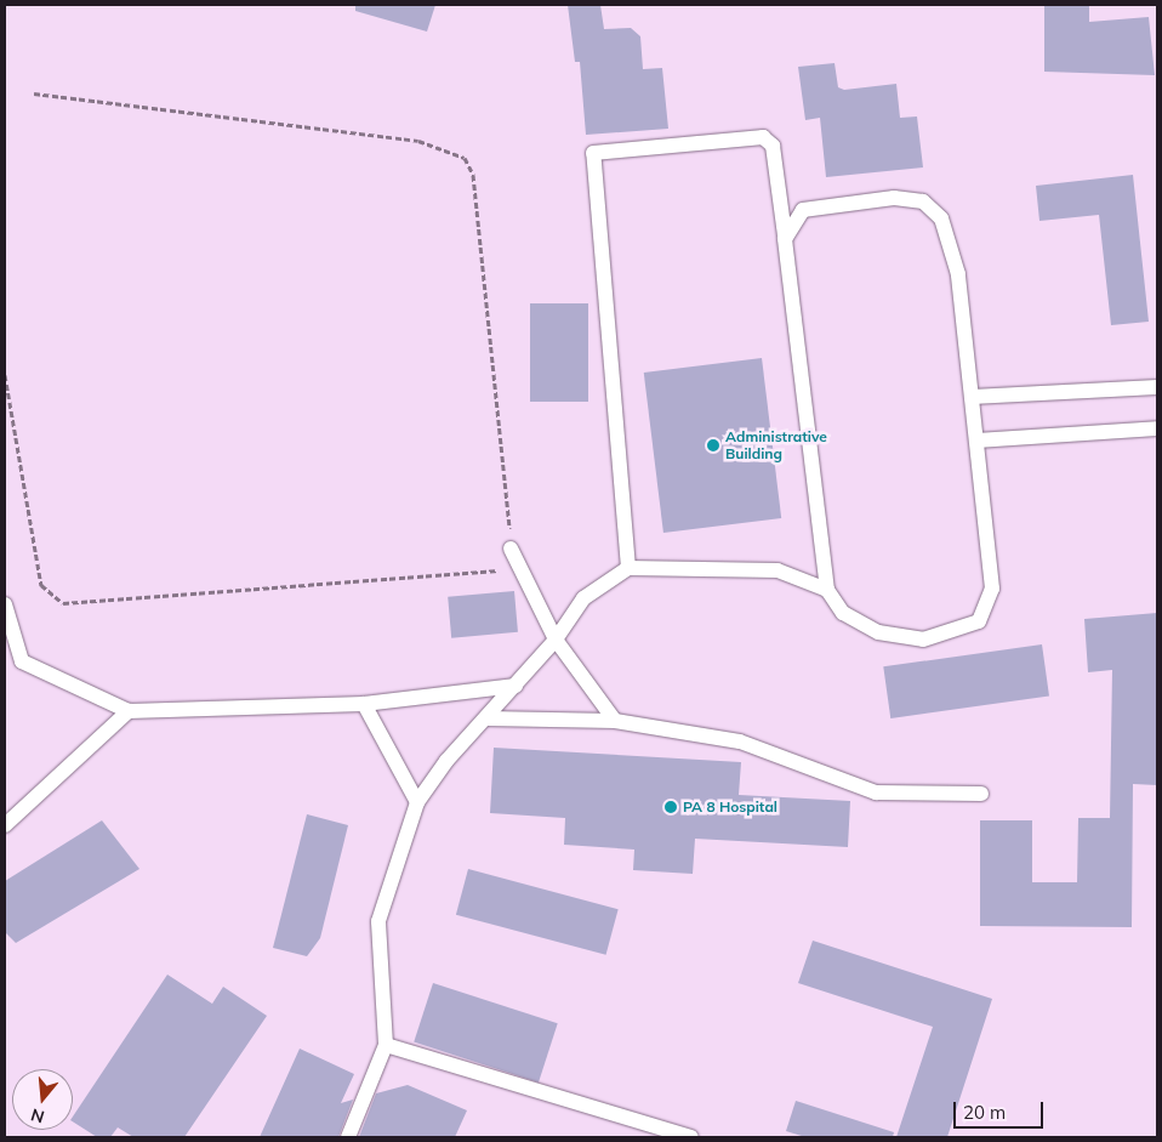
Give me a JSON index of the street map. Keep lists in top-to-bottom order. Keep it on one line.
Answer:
{"places":["Administrative Building","PA 8 Hospital"],"scale_bar":"20 m","north":"bottom"}
